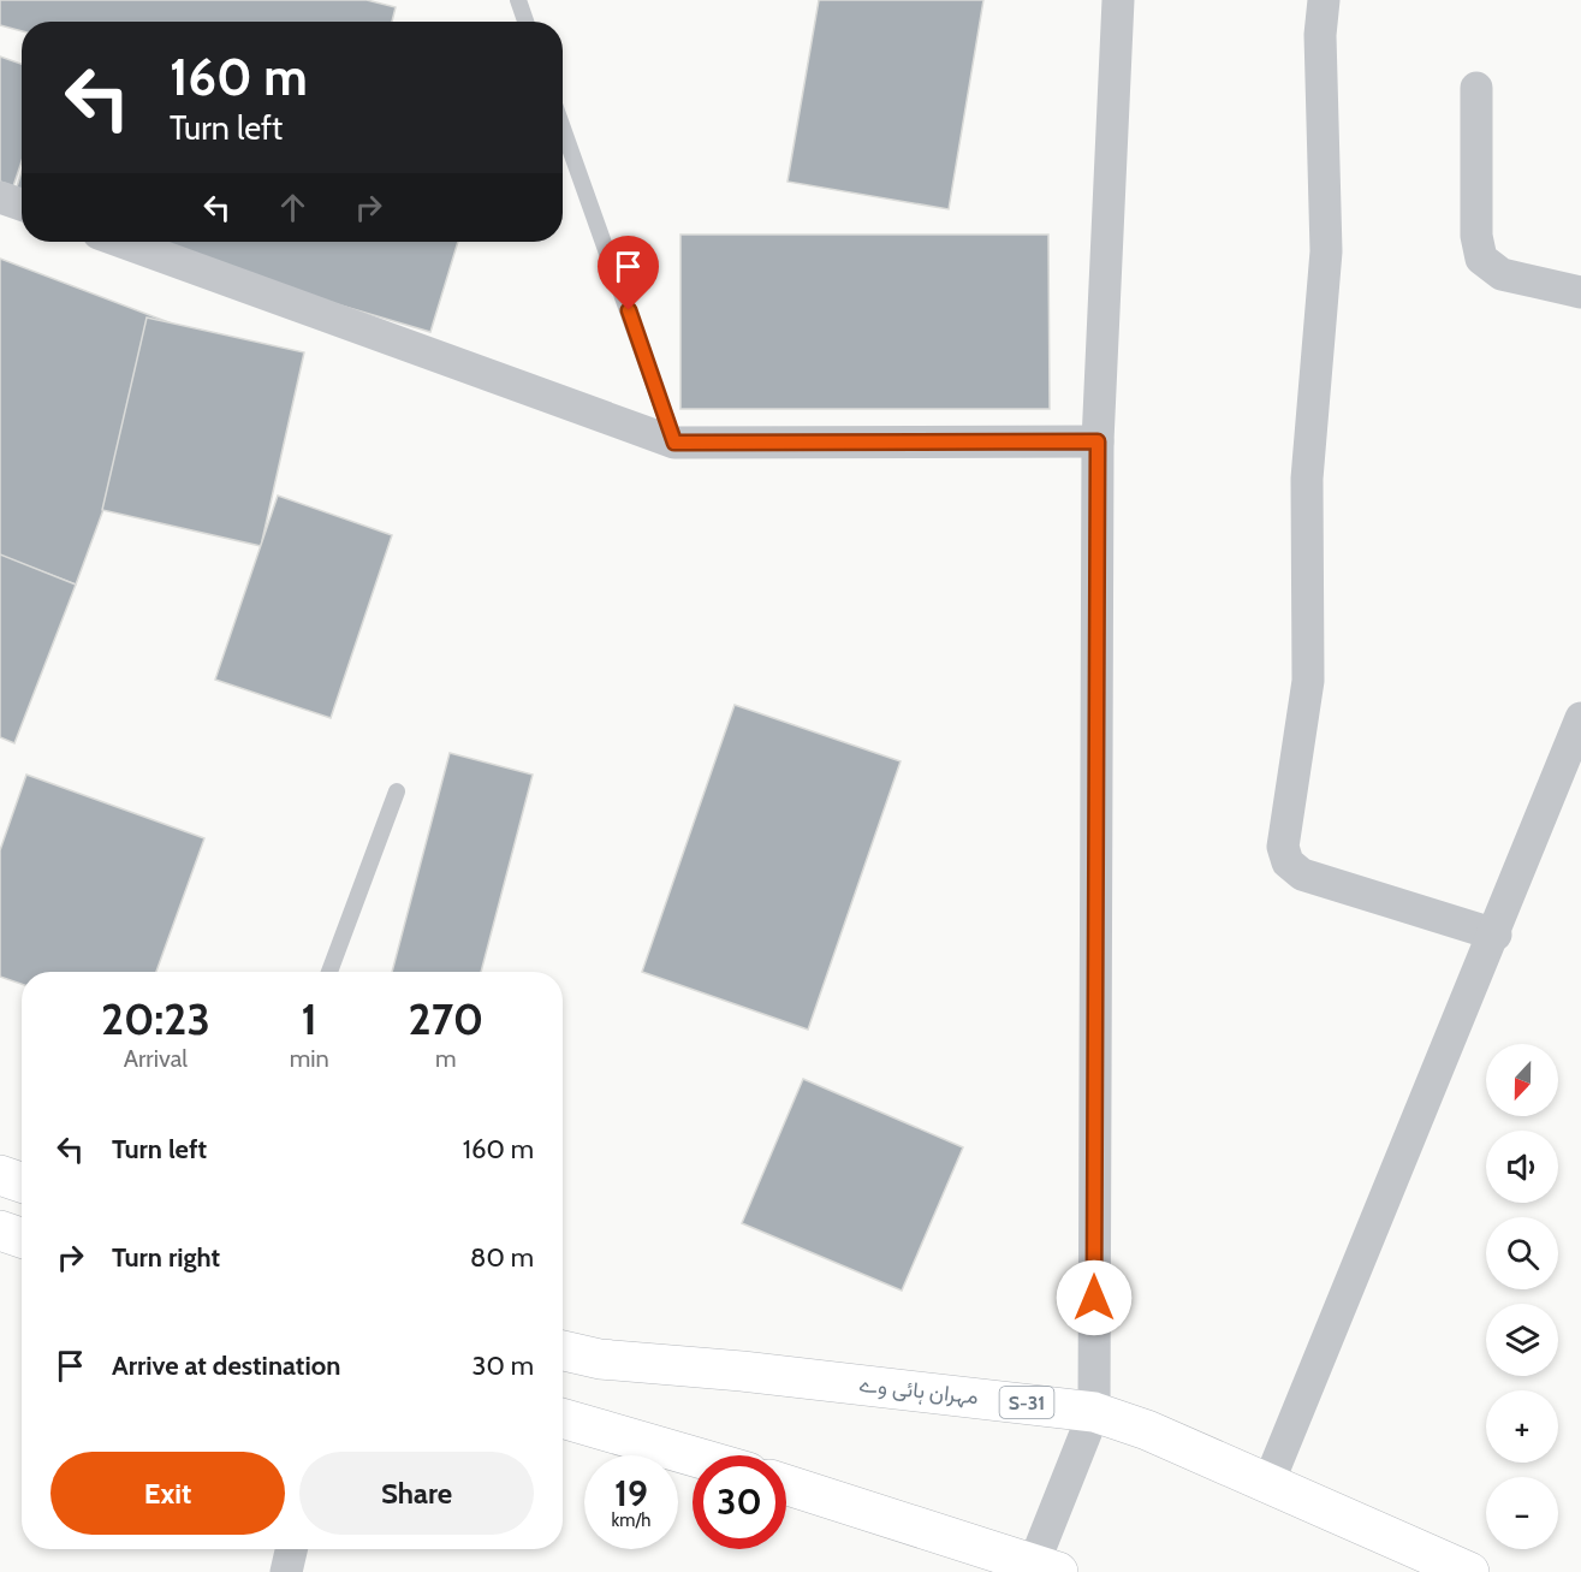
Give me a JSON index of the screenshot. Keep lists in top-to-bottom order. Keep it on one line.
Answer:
{"streets":{"main road":["مہران ہائی وے","S-31"]},"north":"bottom","page":{"turn":["160 m","Turn left"],"eta":["20:23","Arrival","1","min","270","m"],"map_buttons":["+","−"],"list":[{"name":"Turn left","value":"160 m"},{"name":"Turn right","value":"80 m"},{"name":"Arrive at destination","value":"30 m"}],"buttons":["Exit","Share"],"speed":"19 km/h","limit":"30"}}
